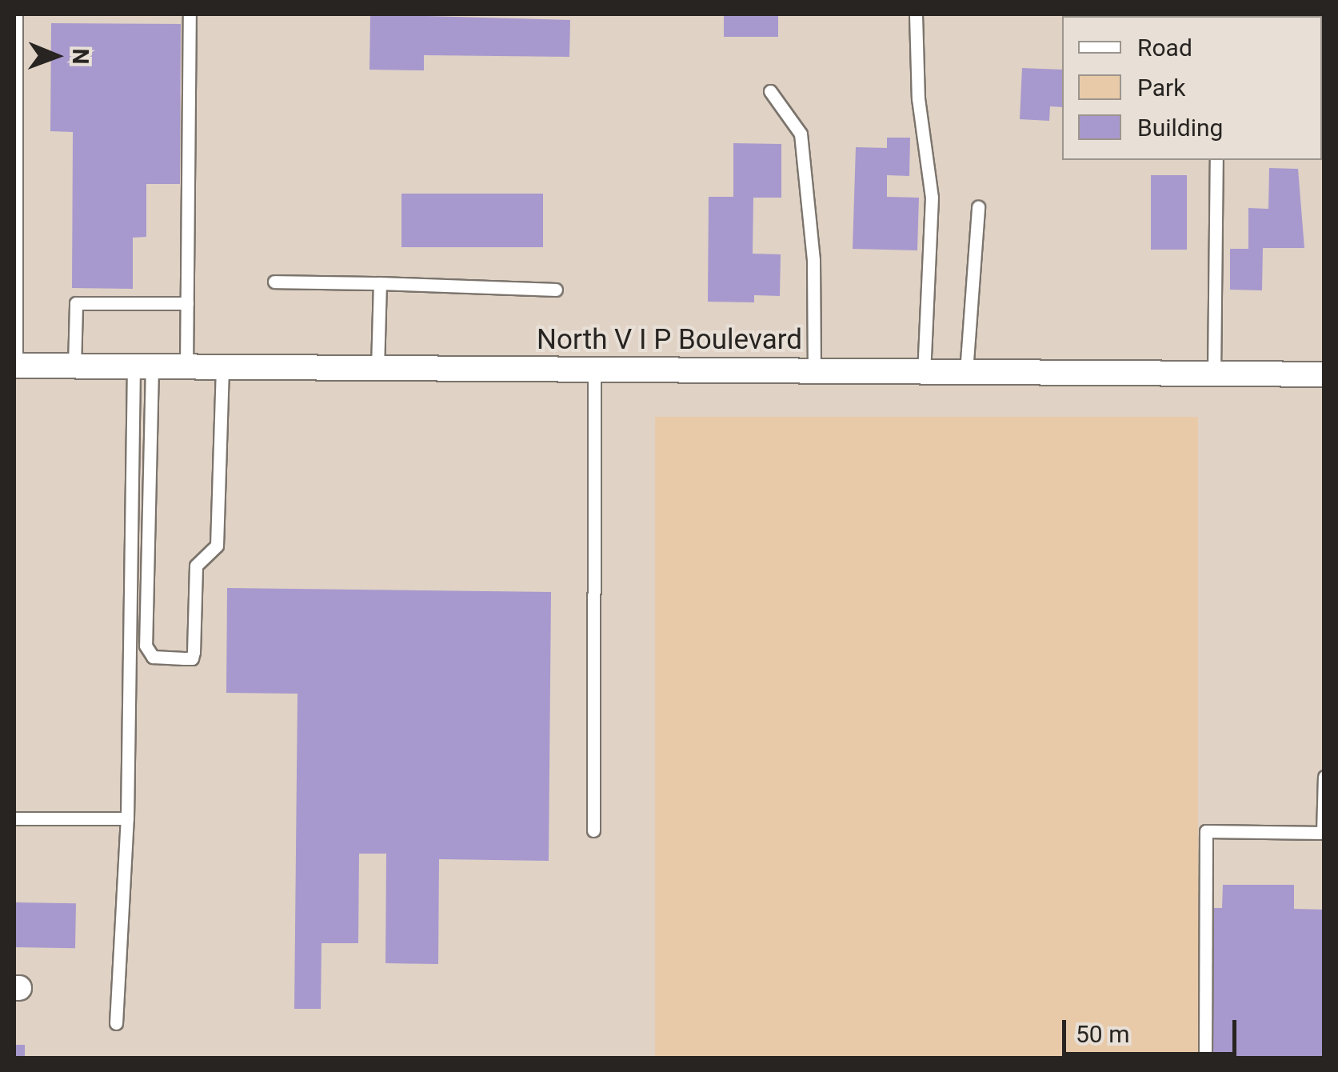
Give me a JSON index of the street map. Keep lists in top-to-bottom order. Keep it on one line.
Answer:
{"streets":{"street":["North V I P Boulevard"]},"legend":["Road","Park","Building"],"scale_bar":"50 m","north":"right"}
